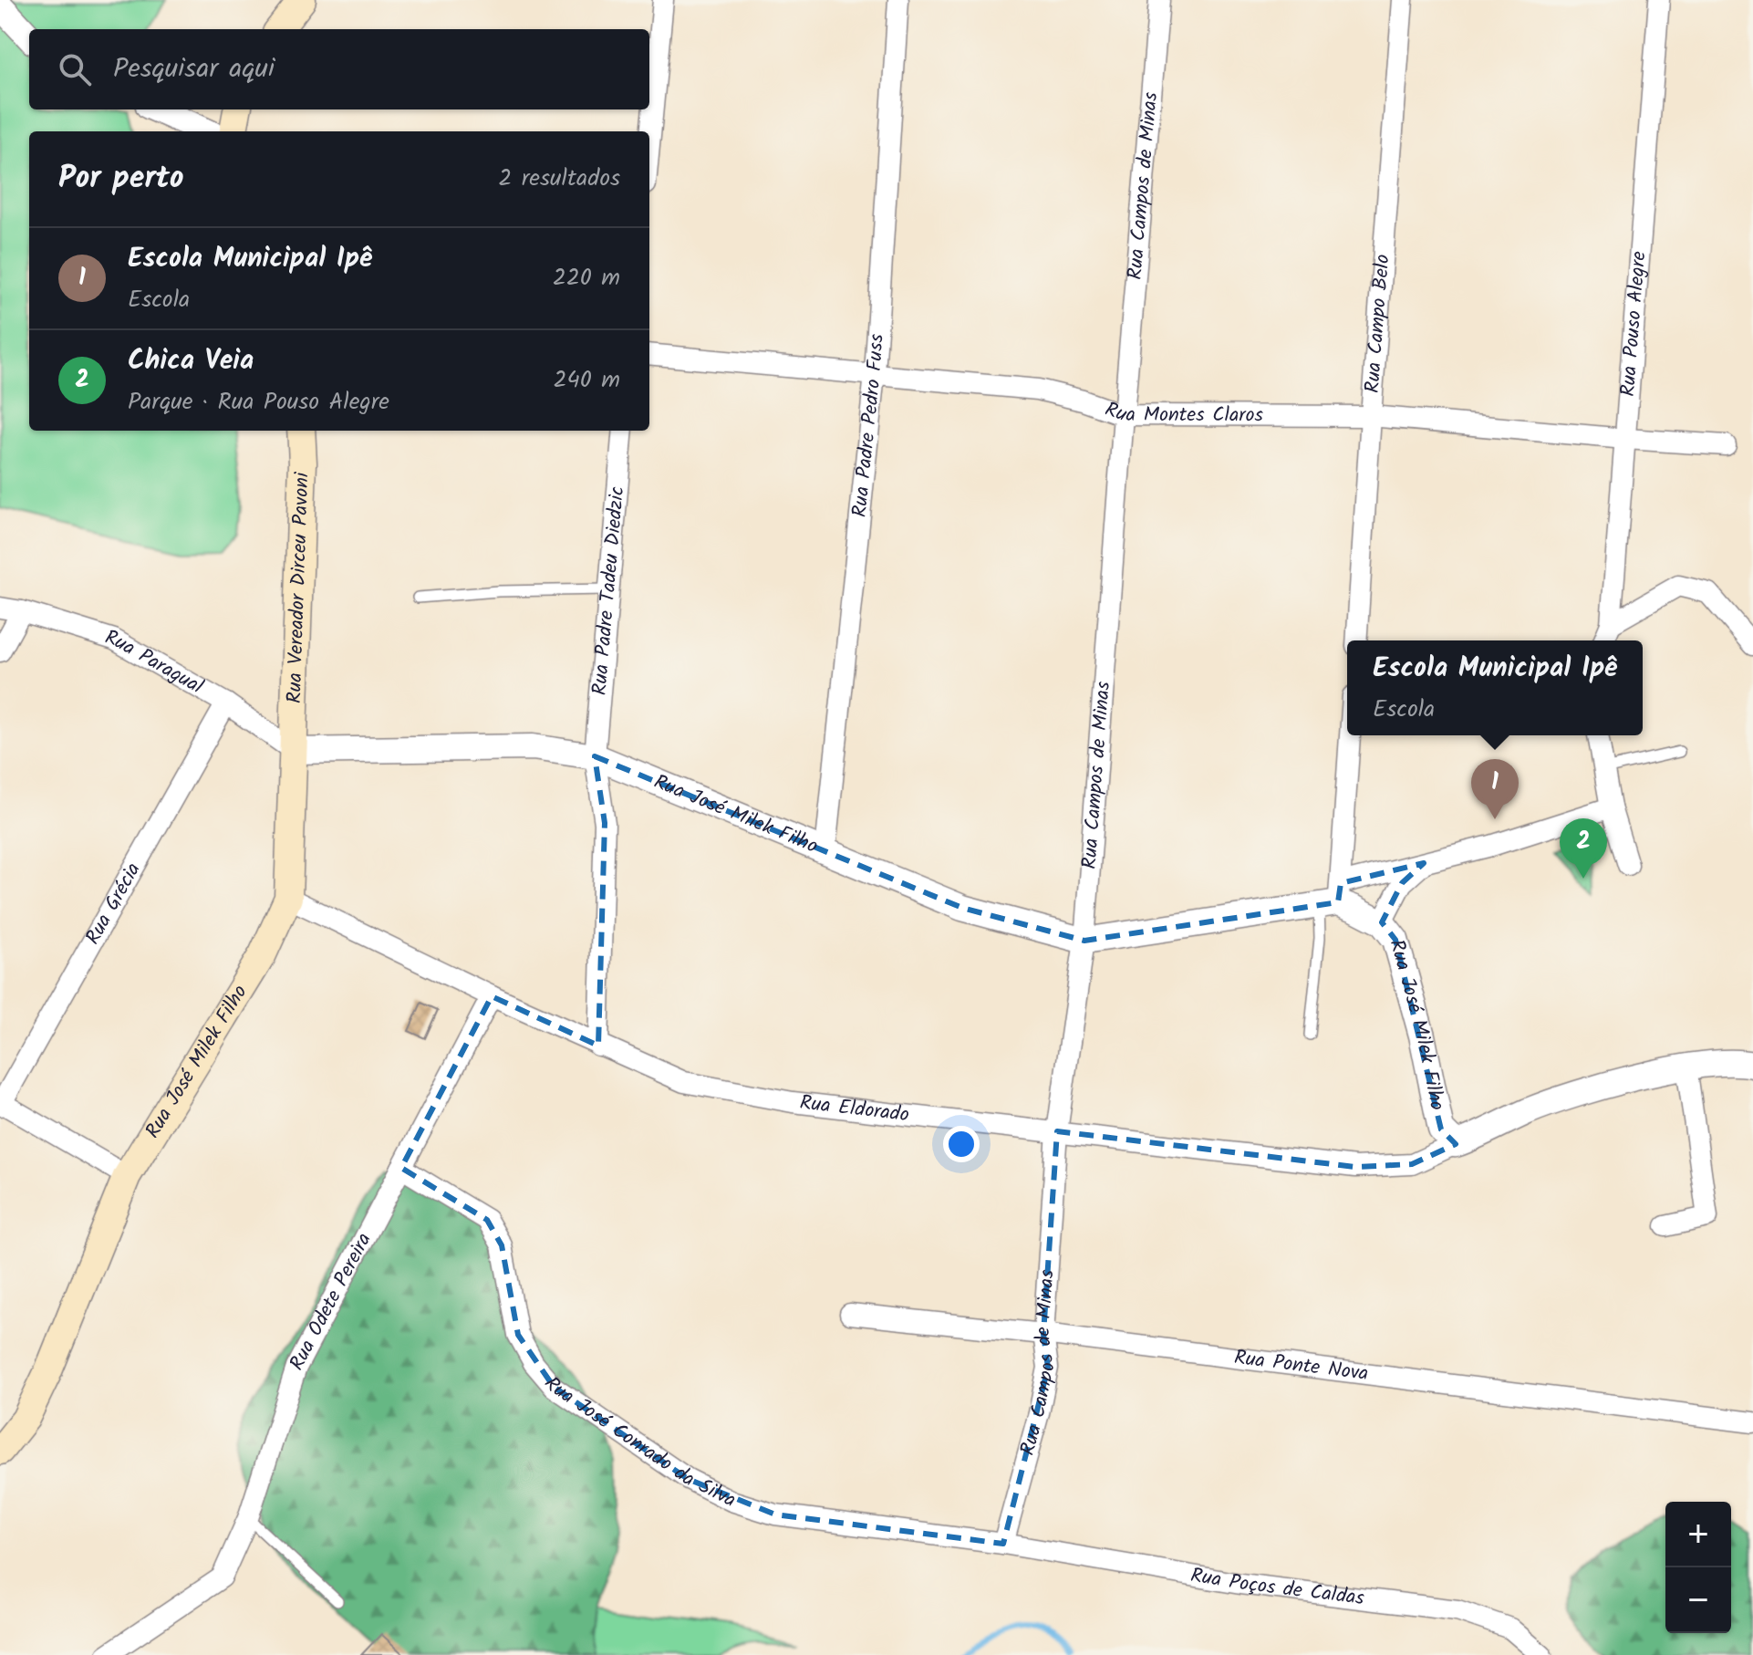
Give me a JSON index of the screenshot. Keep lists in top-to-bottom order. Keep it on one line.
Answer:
{"streets":{"main road":["Rua Vereador Dirceu Pavoni","Rua José Milek Filho"],"street":["Rua Campos de Minas","Rua Campo Belo","Rua Pouso Alegre","Rua Montes Claros","Rua Padre Pedro Fuss","Rua Padre Tadeu Diedzic","Rua Paragual","Rua Grécia","Rua Eldorado","Rua Odete Pereira","Rua Ponte Nova","Rua José Conrado da Silva","Rua Poços de Caldas"]},"crossings":[["Rua Campos de Minas","Rua Montes Claros"],["Rua Campos de Minas","Rua José Milek Filho"],["Rua Campos de Minas","Rua Eldorado"],["Rua Campos de Minas","Rua Ponte Nova"],["Rua Campos de Minas","Rua José Conrado da Silva"],["Rua Campos de Minas","Rua Poços de Caldas"],["Rua Campo Belo","Rua Montes Claros"],["Rua Pouso Alegre","Rua Montes Claros"],["Rua Montes Claros","Rua Padre Pedro Fuss"],["Rua Padre Pedro Fuss","Rua José Milek Filho"],["Rua Vereador Dirceu Pavoni","Rua Paragual"],["Rua Vereador Dirceu Pavoni","Rua José Milek Filho"],["Rua Padre Tadeu Diedzic","Rua José Milek Filho"],["Rua Padre Tadeu Diedzic","Rua Eldorado"],["Rua Paragual","Rua José Milek Filho"],["Rua Paragual","Rua Grécia"],["Rua José Milek Filho","Rua Eldorado"],["Rua Eldorado","Rua Odete Pereira"],["Rua Odete Pereira","Rua José Conrado da Silva"],["Rua José Conrado da Silva","Rua Poços de Caldas"]],"page":{"search":"Pesquisar aqui","heading":["Por perto","2 resultados"],"list":[{"mark":"1","name":"Escola Municipal Ipê","note":"Escola","value":"220 m"},{"mark":"2","name":"Chica Veia","note":"Parque · Rua Pouso Alegre","value":"240 m"}],"popup":["Escola Municipal Ipê","Escola"],"pins":["1","2"],"map_buttons":["+","−"]}}
